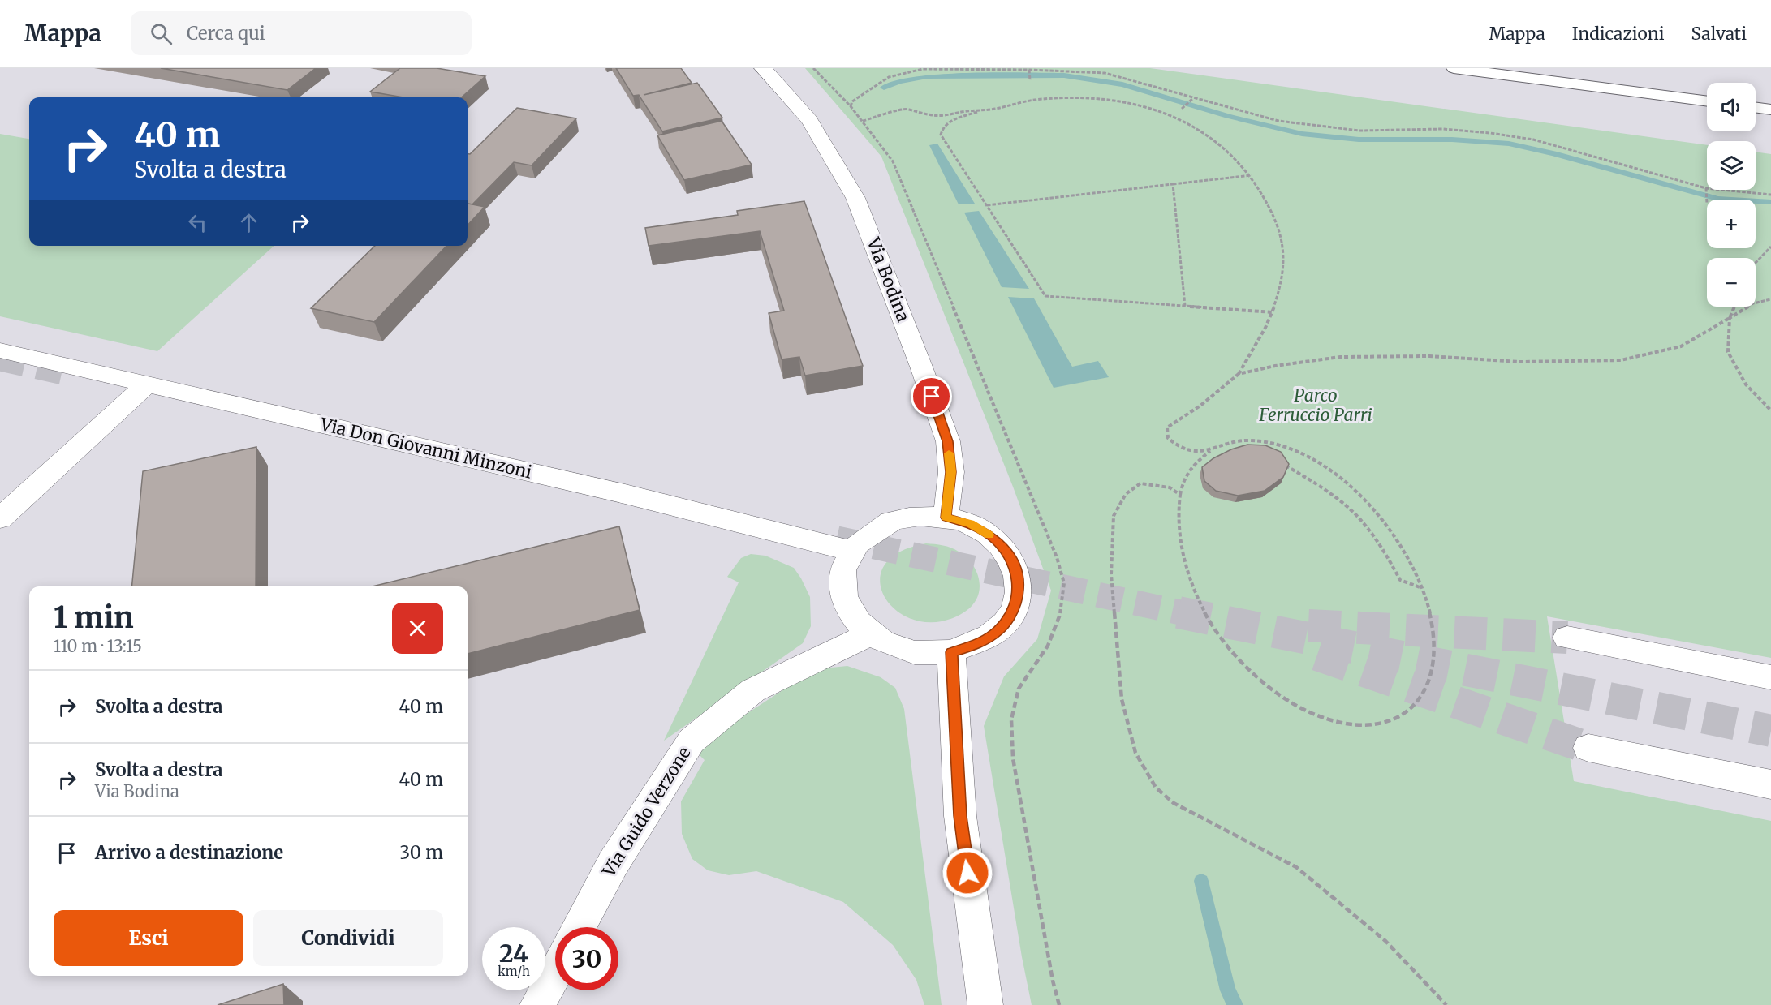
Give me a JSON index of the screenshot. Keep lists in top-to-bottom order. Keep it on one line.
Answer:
{"streets":{"main road":["Via Bodina","Via Don Giovanni Minzoni","Via Guido Verzone"]},"crossings":[["Via Bodina","Via Don Giovanni Minzoni"],["Via Bodina","Via Guido Verzone"],["Via Don Giovanni Minzoni","Via Guido Verzone"]],"parks":["Parco Ferruccio Parri"],"page":{"header":"Mappa","search":"Cerca qui","nav":["Mappa","Indicazioni","Salvati"],"map_buttons":["+","−"],"turn":["40 m","Svolta a destra"],"heading":["1 min","110 m · 13:15"],"list":[{"name":"Svolta a destra","value":"40 m"},{"name":"Svolta a destra","note":"Via Bodina","value":"40 m"},{"name":"Arrivo a destinazione","value":"30 m"}],"buttons":["Esci","Condividi"],"speed":"24 km/h","limit":"30"}}
